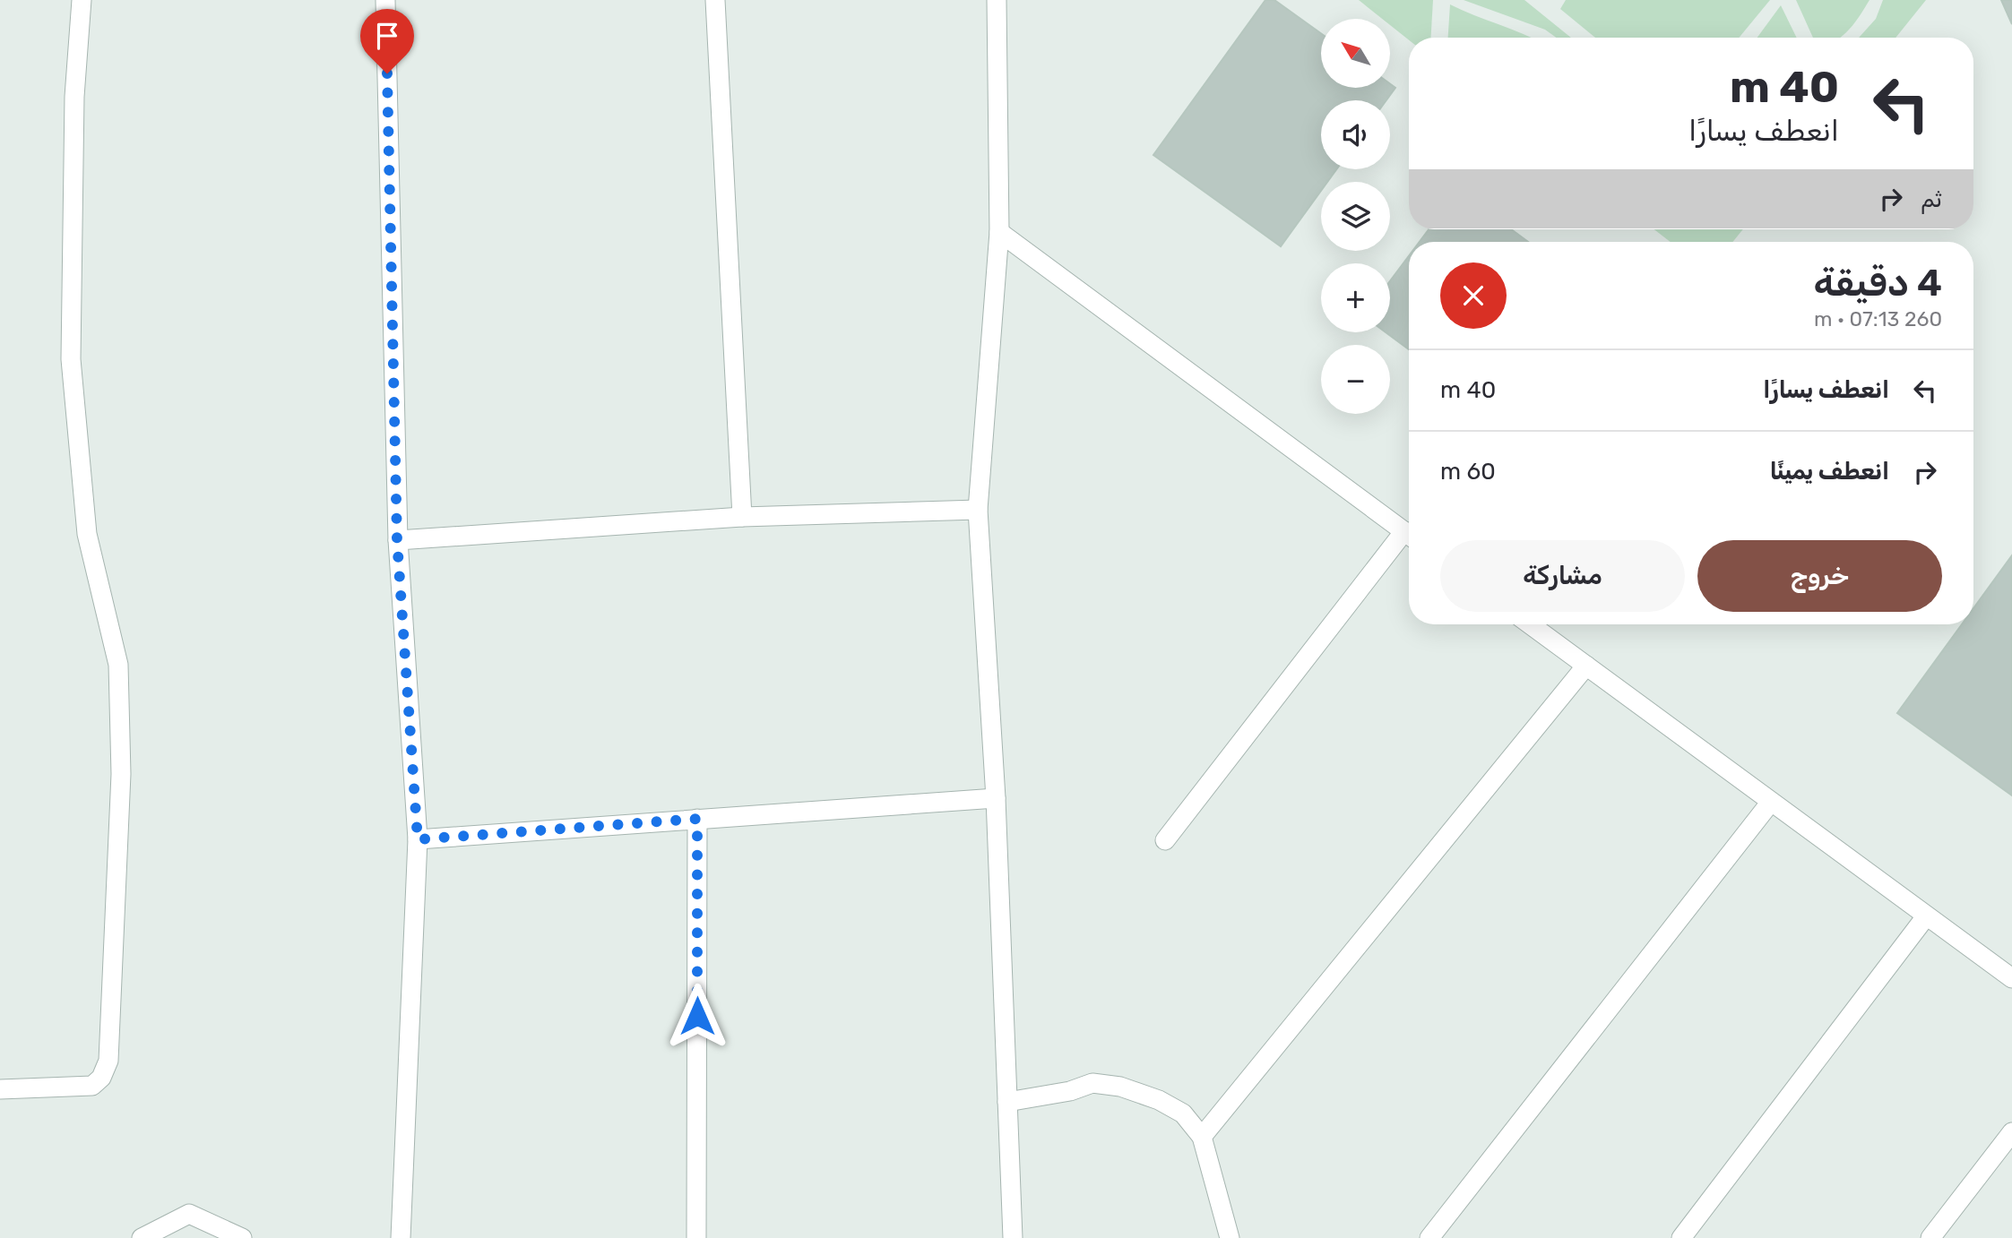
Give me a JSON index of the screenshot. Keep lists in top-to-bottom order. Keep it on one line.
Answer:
{"north":"top left","page":{"map_buttons":["+","−"],"turn":["40 m","انعطف يسارًا"],"then":"ثم","heading":["4 دقيقة","260 m · 07:13"],"list":[{"name":"انعطف يسارًا","value":"40 m"},{"name":"انعطف يمينًا","value":"60 m"}],"buttons":["خروج","مشاركة"]}}
